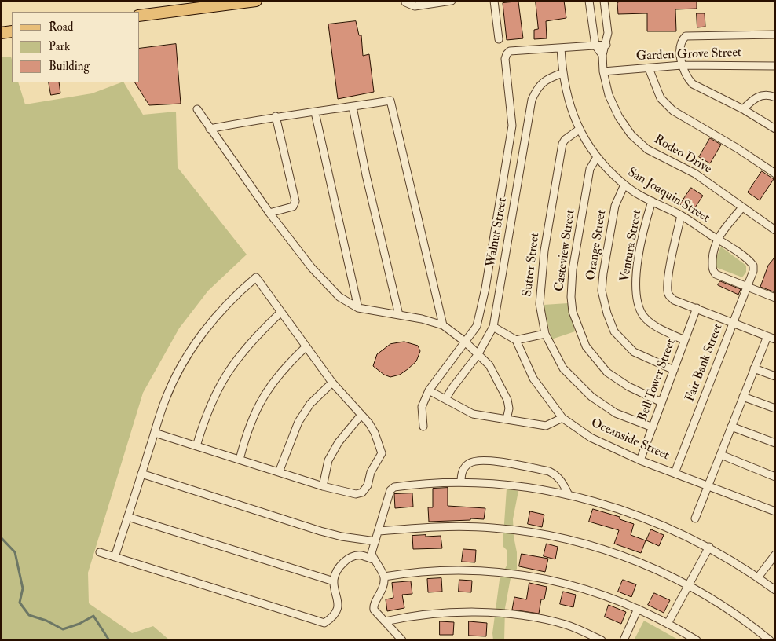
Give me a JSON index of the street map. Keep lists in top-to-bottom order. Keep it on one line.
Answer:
{"streets":{"street":["Garden Grove Street","Rodeo Drive","San Joaquin Street","Walnut Street","Orange Street","Ventura Street","Casteview Street","Sutter Street","Fair Bank Street","Bell Tower Street","Oceanside Street"]},"crossings":[["Garden Grove Street","Rodeo Drive"],["San Joaquin Street","Walnut Street"],["San Joaquin Street","Orange Street"],["San Joaquin Street","Ventura Street"],["San Joaquin Street","Casteview Street"],["San Joaquin Street","Sutter Street"],["San Joaquin Street","Fair Bank Street"],["Orange Street","Bell Tower Street"],["Ventura Street","Bell Tower Street"],["Casteview Street","Bell Tower Street"],["Sutter Street","Bell Tower Street"],["Fair Bank Street","Oceanside Street"],["Bell Tower Street","Oceanside Street"]],"legend":["Road","Park","Building"]}
